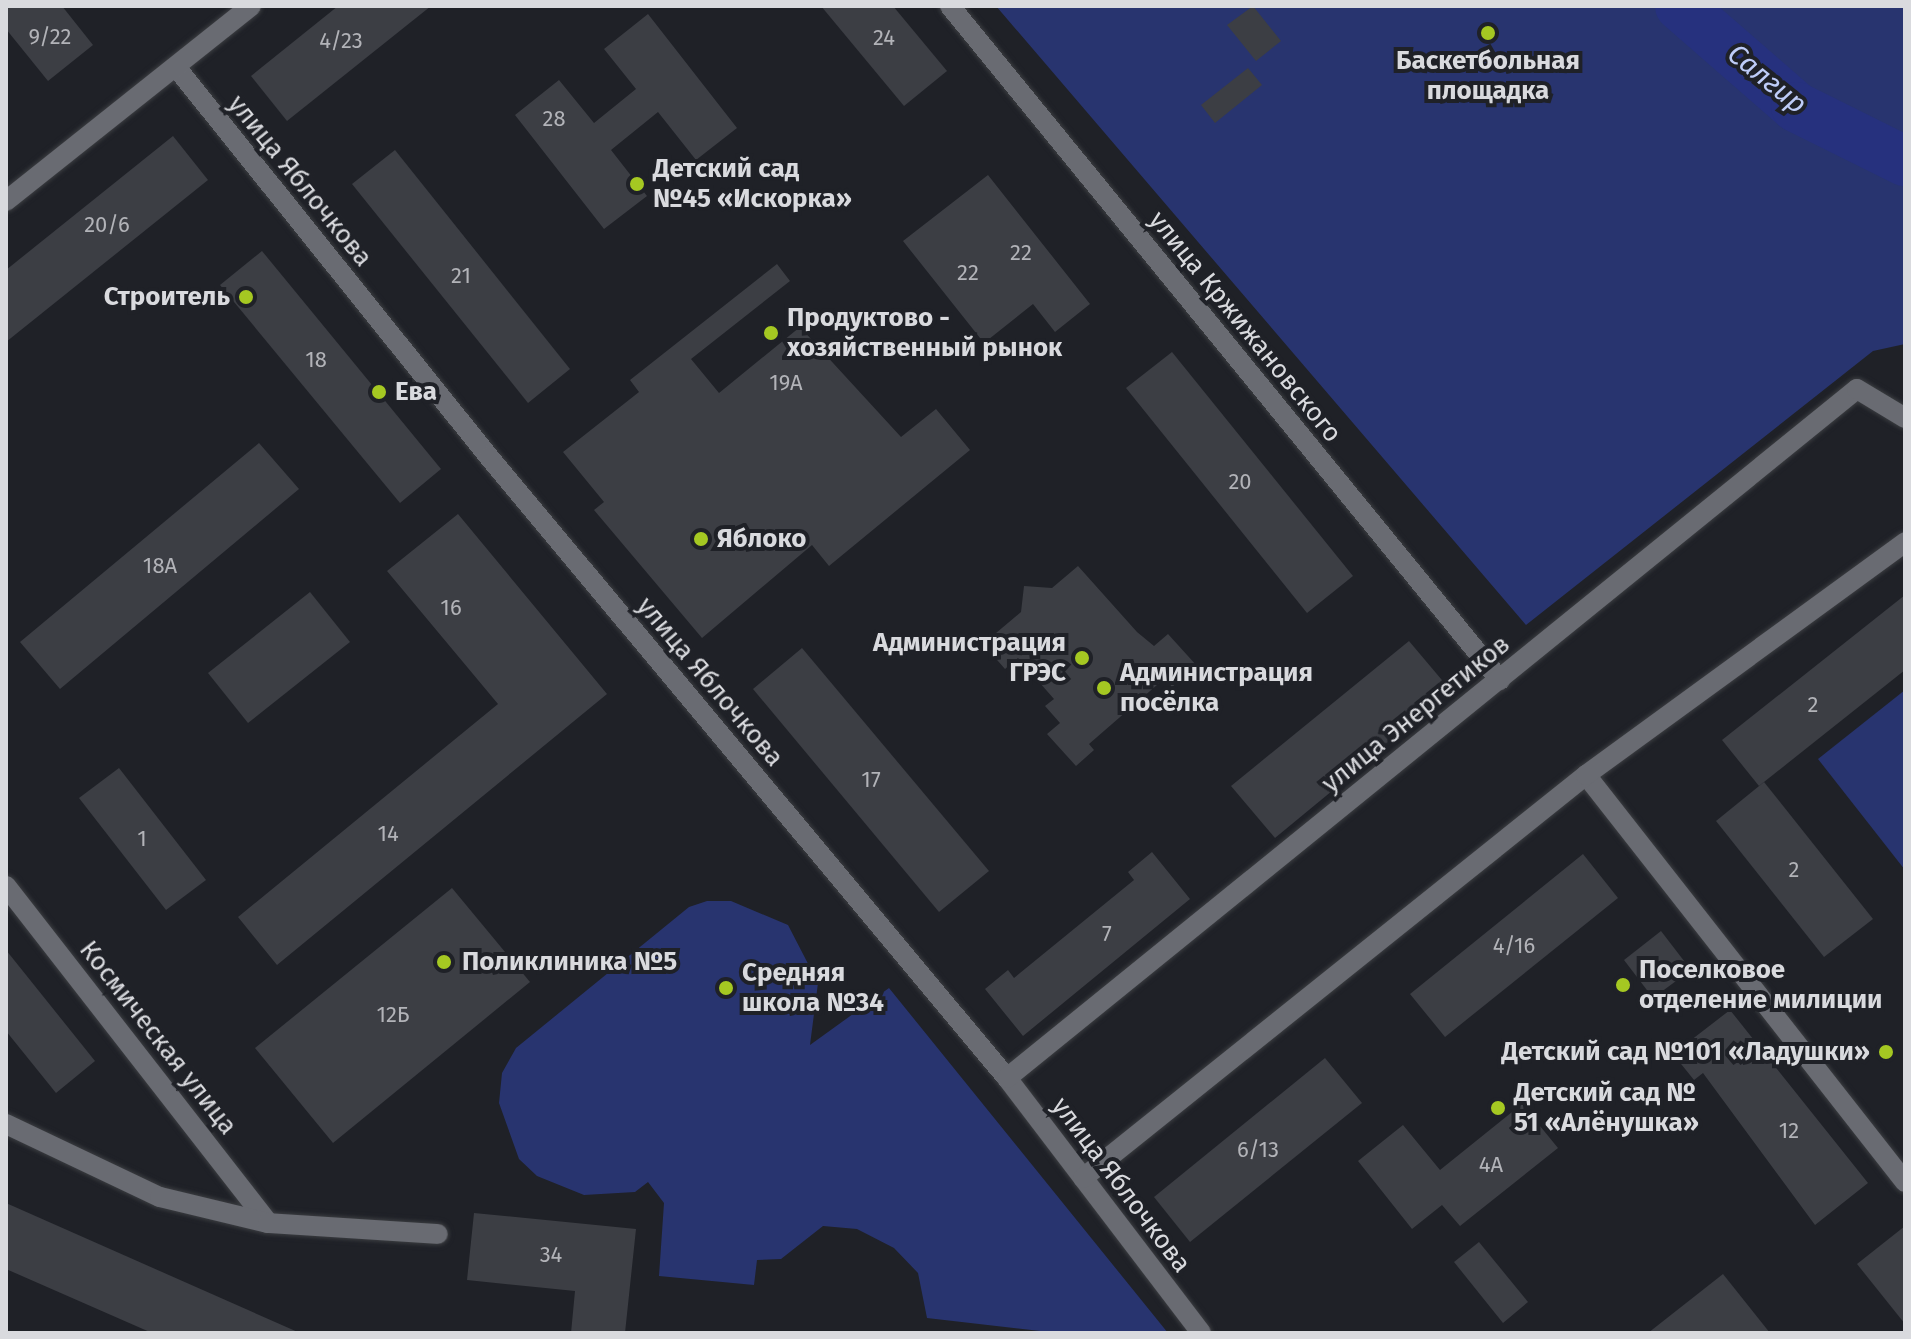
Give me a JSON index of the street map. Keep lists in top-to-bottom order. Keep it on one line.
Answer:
{"streets":{"street":["улица Яблочкова","улица Кржижановского","улица Энергетиков","Космическая улица"]},"crossings":[["улица Яблочкова","улица Энергетиков"],["улица Кржижановского","улица Энергетиков"]],"water":["Салгир"],"places":["Баскетбольная площадка","Детский сад №45 «Искорка»","Строитель","Продуктово - хозяйственный рынок","Ева","Яблоко","Администрация ГРЭС","Администрация посёлка","Поликлиника №5","Поселковое отделение милиции","Средняя школа №34","Детский сад №101 «Ладушки»","Детский сад № 51 «Алёнушка»"],"house_numbers":["9/22","24","4/23","28","20/6","22","22","21","18","19А","20","18А","16","2","17","14","1","2","7","4/16","12Б","12","6/13","4А","34"]}
